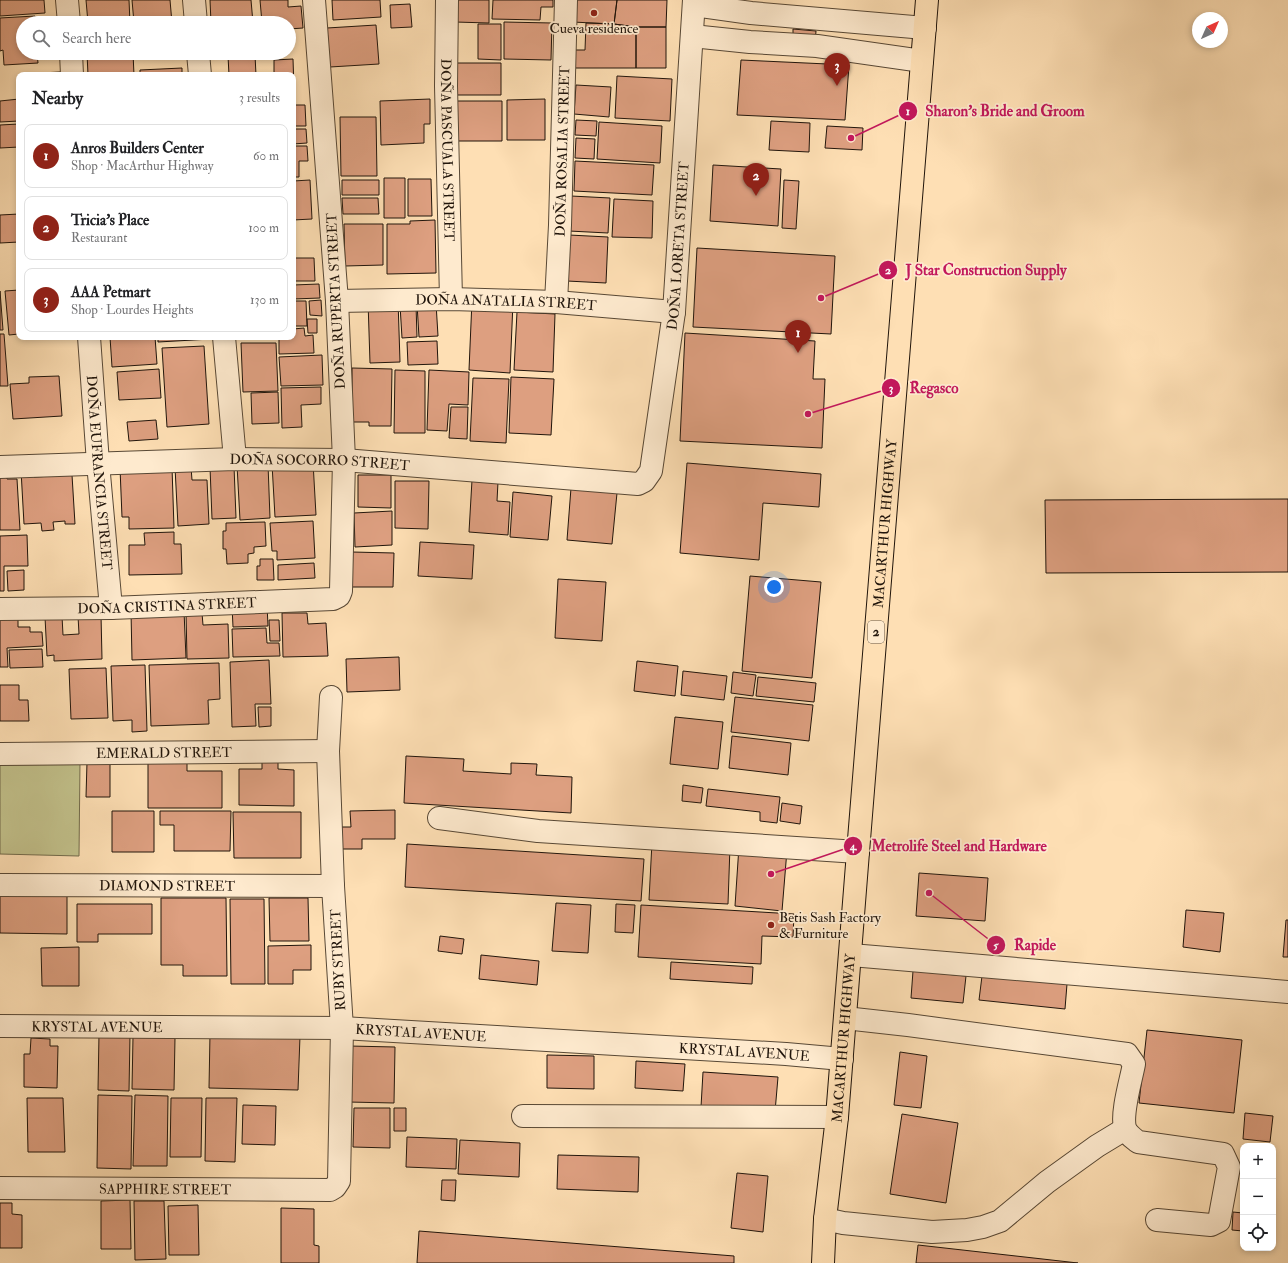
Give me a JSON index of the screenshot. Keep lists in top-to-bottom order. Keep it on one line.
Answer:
{"streets":{"highway":["MACARTHUR HIGHWAY","2"],"street":["DOÑA PASCUALA STREET","DOÑA ROSALIA STREET","DOÑA LORETA STREET","DOÑA RUPERTA STREET","DOÑA ANATALIA STREET","DOÑA SOCORRO STREET","DOÑA EUFRANCIA STREET","DOÑA CRISTINA STREET","EMERALD STREET","DIAMOND STREET","RUBY STREET","KRYSTAL AVENUE","SAPPHIRE STREET"]},"crossings":[["DOÑA PASCUALA STREET","DOÑA ANATALIA STREET"],["DOÑA ROSALIA STREET","DOÑA ANATALIA STREET"],["DOÑA LORETA STREET","DOÑA ANATALIA STREET"],["DOÑA LORETA STREET","DOÑA SOCORRO STREET"],["DOÑA RUPERTA STREET","DOÑA ANATALIA STREET"],["DOÑA RUPERTA STREET","DOÑA SOCORRO STREET"],["DOÑA RUPERTA STREET","DOÑA CRISTINA STREET"],["DOÑA SOCORRO STREET","DOÑA EUFRANCIA STREET"],["DOÑA EUFRANCIA STREET","DOÑA CRISTINA STREET"],["MACARTHUR HIGHWAY","KRYSTAL AVENUE"],["EMERALD STREET","RUBY STREET"],["DIAMOND STREET","RUBY STREET"],["RUBY STREET","KRYSTAL AVENUE"],["RUBY STREET","SAPPHIRE STREET"]],"places":["Cueva residence","Sharon's Bride and Groom","J Star Construction Supply","Regasco","Metrolife Steel and Hardware","Rapide","Betis Sash Factory & Furniture"],"north":"top right","page":{"search":"Search here","pins":["3","2","1"],"heading":["Nearby","3 results"],"list":[{"mark":"1","name":"Anros Builders Center","note":"Shop · MacArthur Highway","value":"60 m"},{"mark":"2","name":"Tricia's Place","note":"Restaurant","value":"100 m"},{"mark":"3","name":"AAA Petmart","note":"Shop · Lourdes Heights","value":"130 m"}],"map_buttons":["+","−"]}}
